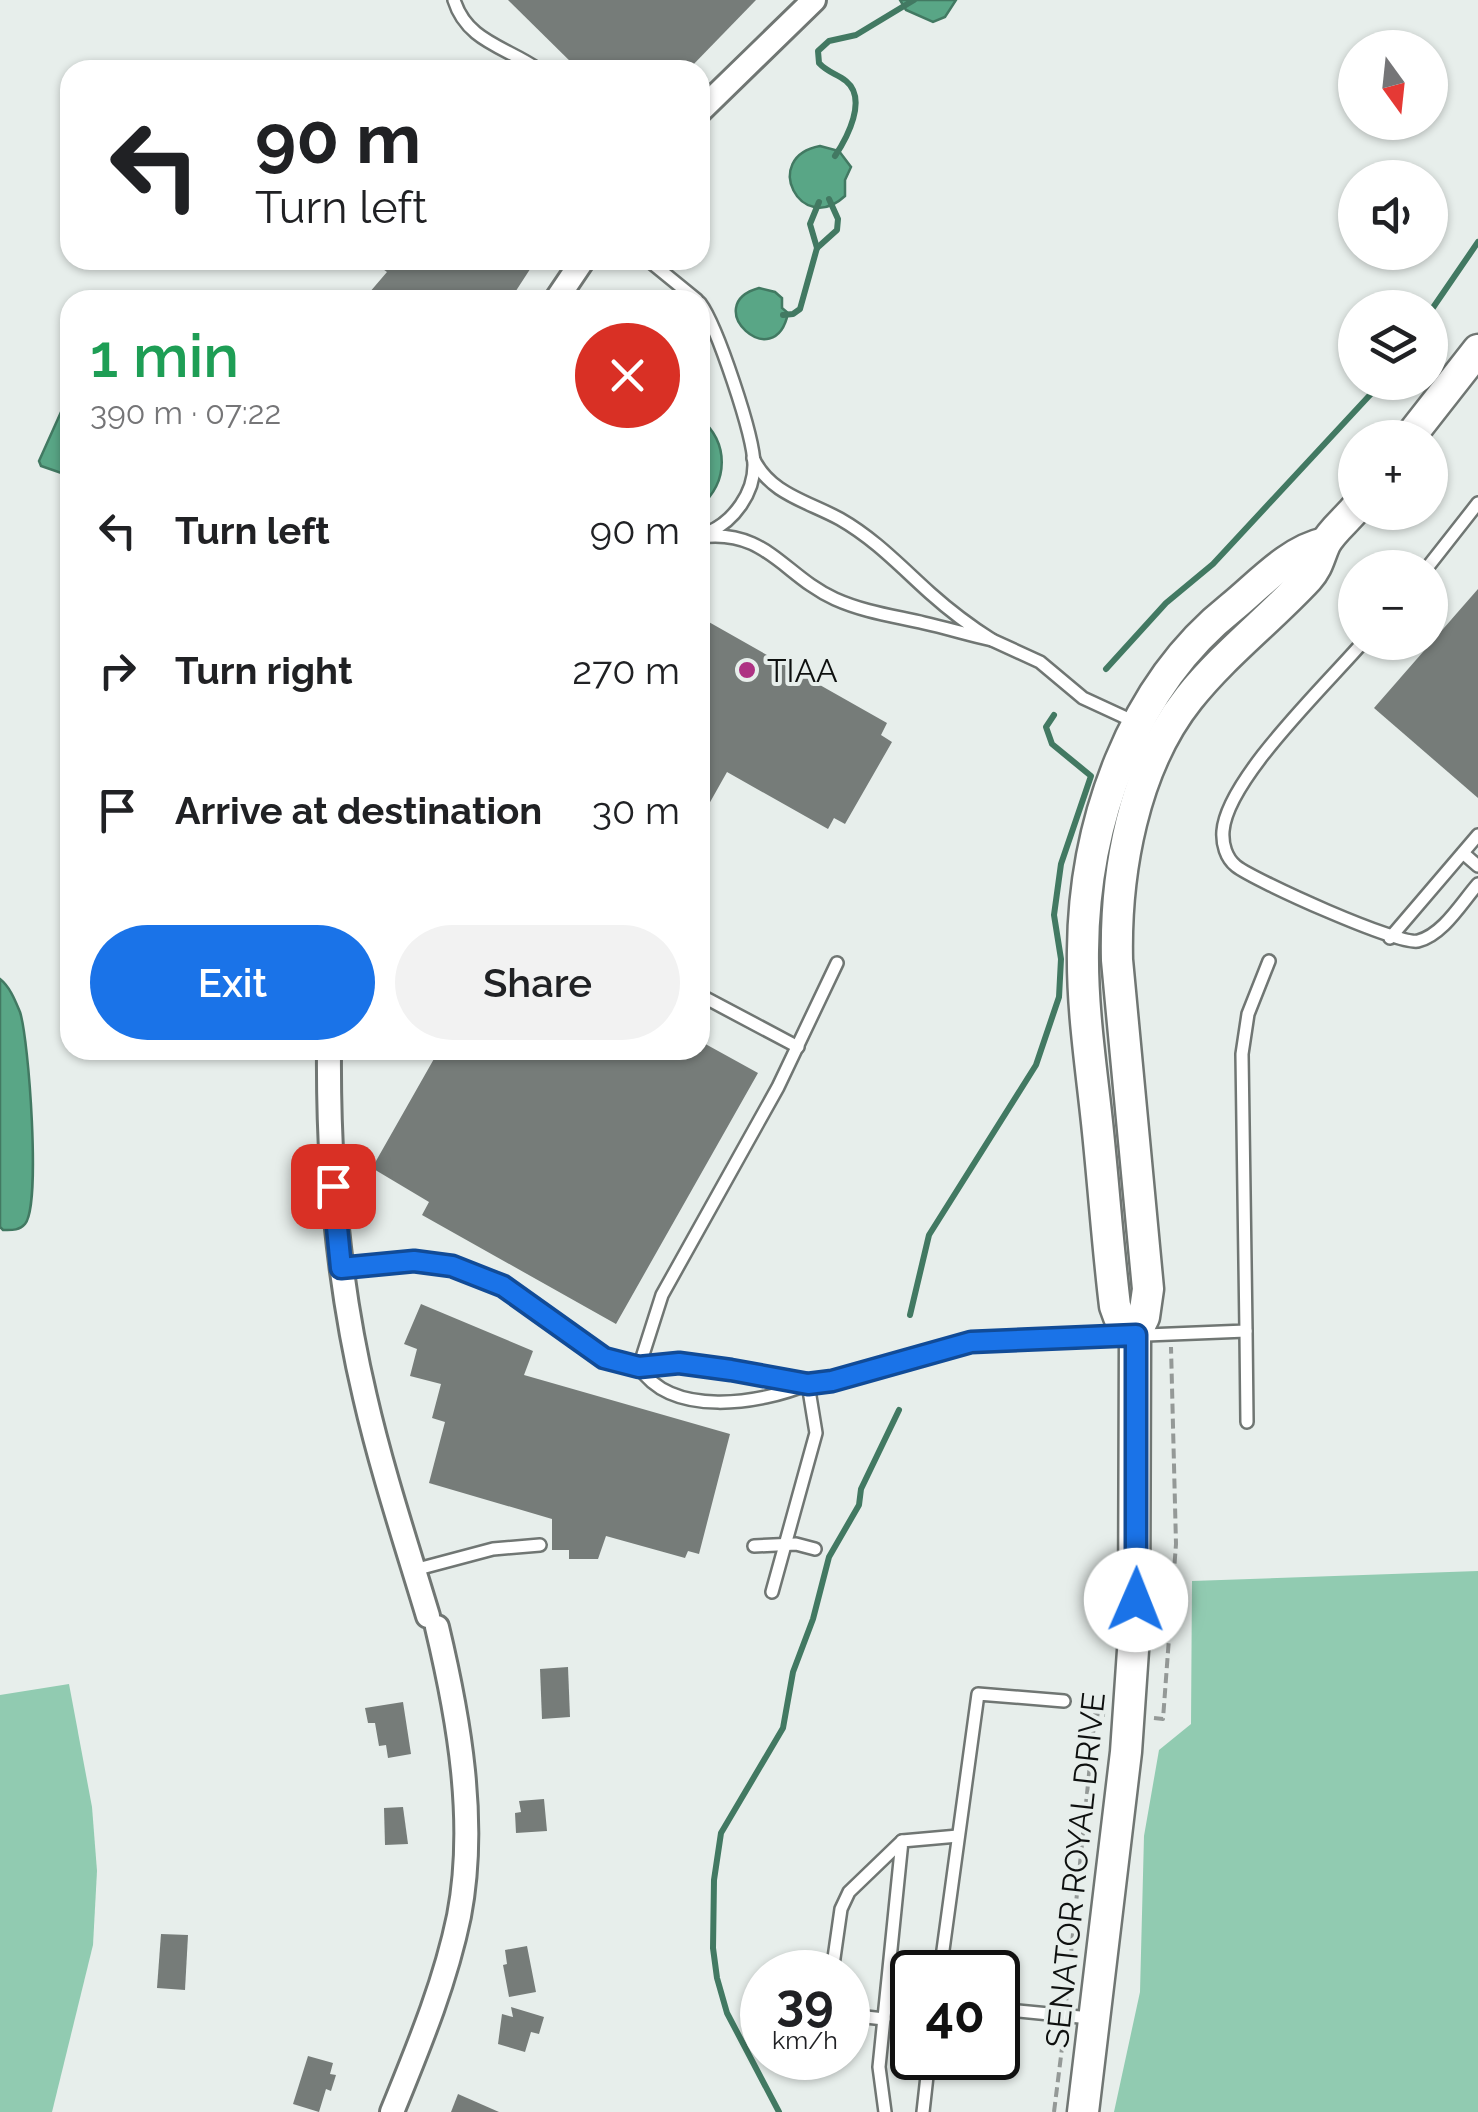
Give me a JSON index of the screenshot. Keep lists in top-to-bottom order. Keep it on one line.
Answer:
{"streets":{"street":["SENATOR ROYAL DRIVE"]},"places":["TIAA"],"north":"bottom","page":{"map_buttons":["+","−"],"turn":["90 m","Turn left"],"heading":["1 min","390 m · 07:22"],"list":[{"name":"Turn left","value":"90 m"},{"name":"Turn right","value":"270 m"},{"name":"Arrive at destination","value":"30 m"}],"buttons":["Exit","Share"],"speed":"39 km/h","limit":"40"}}
